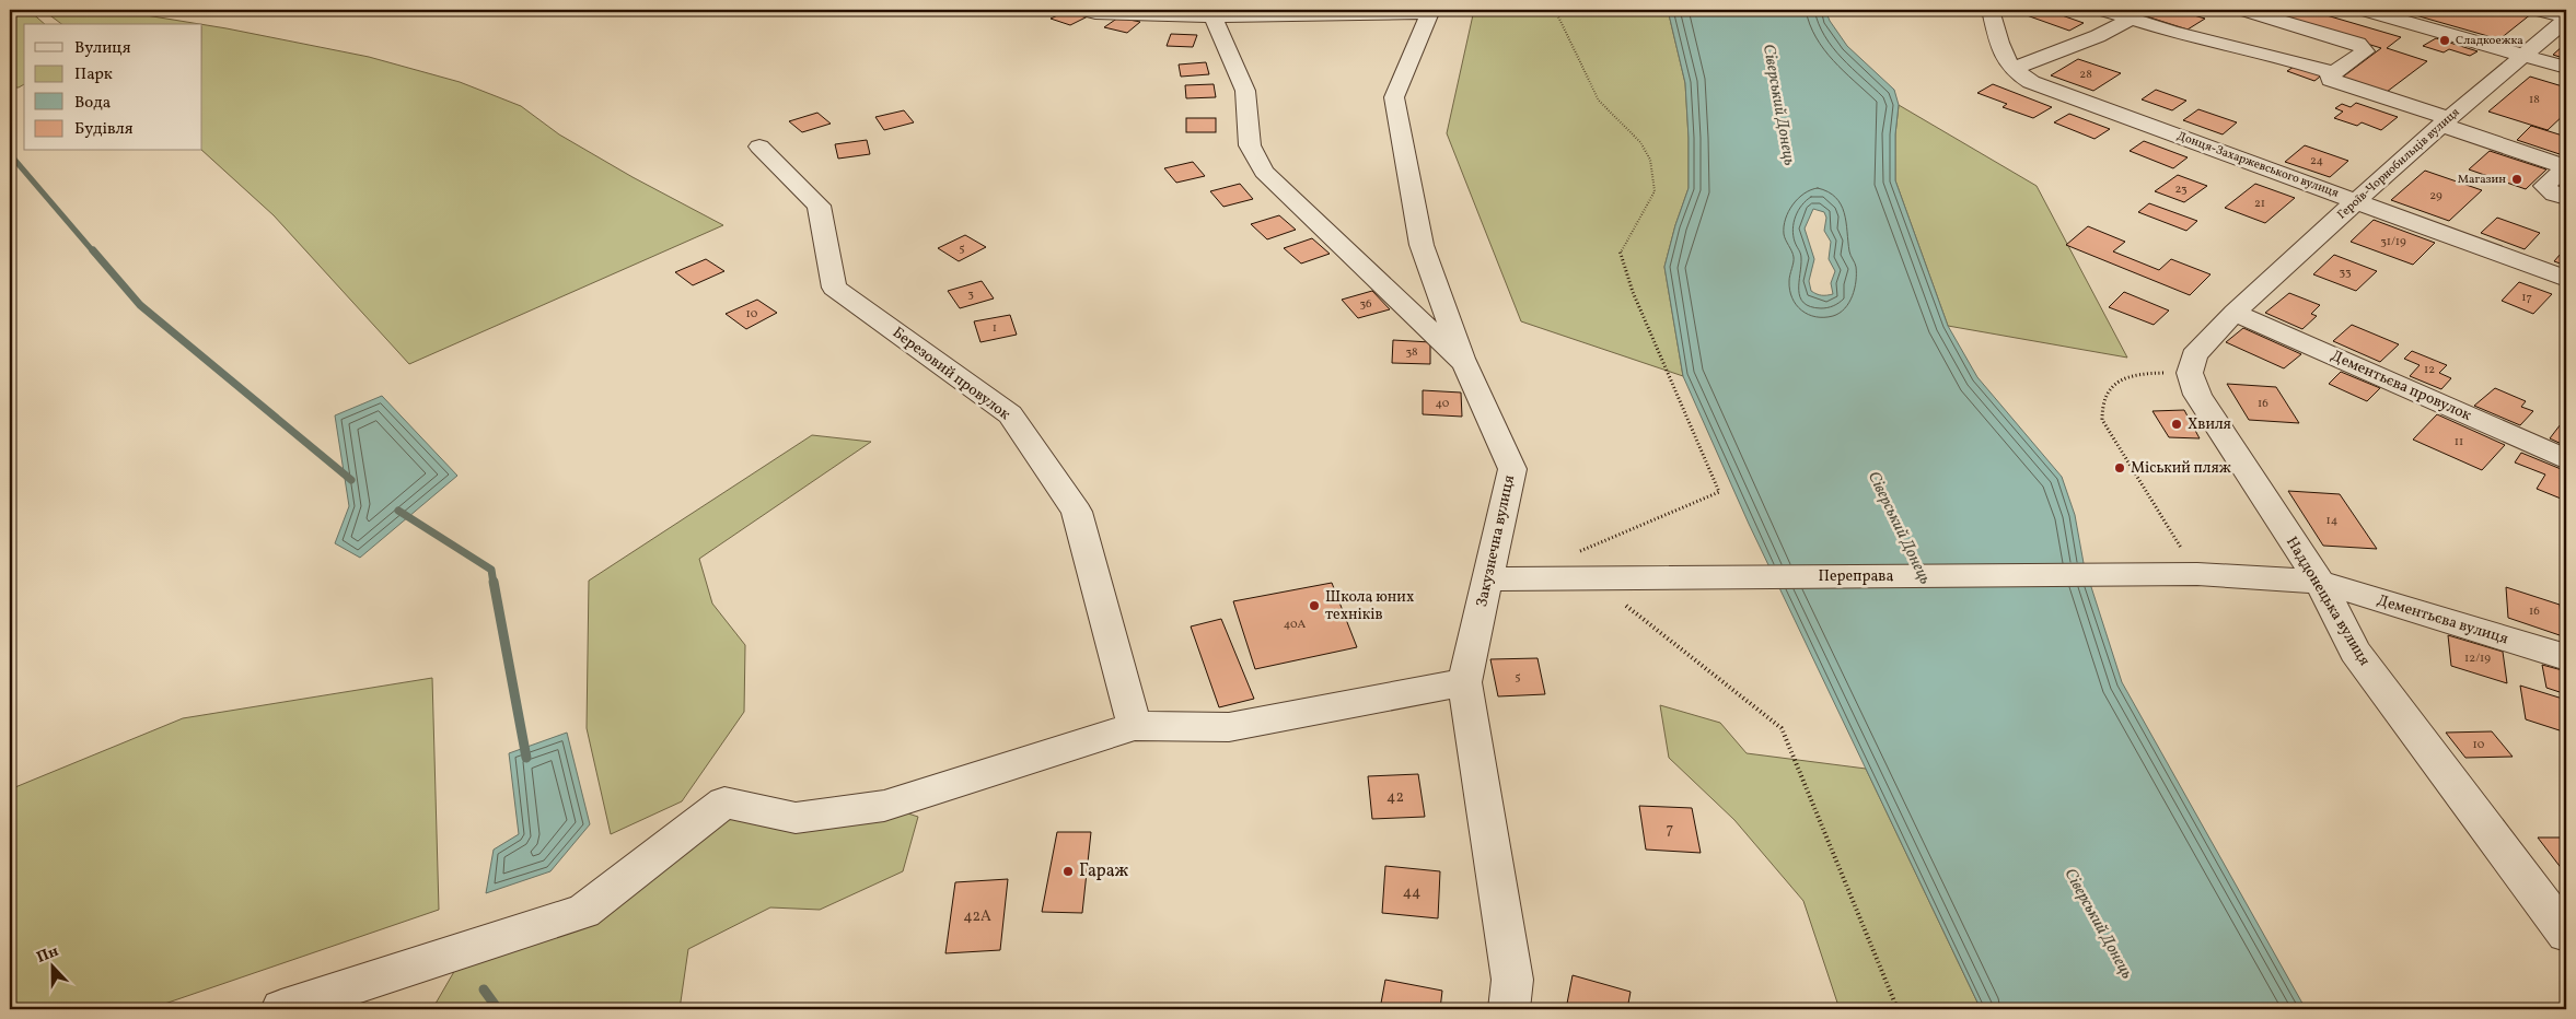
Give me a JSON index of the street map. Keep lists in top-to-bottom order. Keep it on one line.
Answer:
{"streets":{"street":["Героїв-Чорнобильців вулиця","Донця-Захаржевського вулиця","Березовий провулок","Дементьєва провулок","Закузнечна вулиця","Переправа","Наддонецька вулиця","Дементьєва вулиця"]},"crossings":[["Героїв-Чорнобильців вулиця","Донця-Захаржевського вулиця"],["Героїв-Чорнобильців вулиця","Дементьєва провулок"],["Закузнечна вулиця","Переправа"],["Переправа","Дементьєва вулиця"],["Наддонецька вулиця","Дементьєва вулиця"]],"water":["Сіверський Донець"],"places":["Сладкоежка","Магазин","Хвиля","Міський пляж","Школа юних техніків","Гараж"],"house_numbers":["28","18","24","23","29","21","31/19","5","33","3","17","36","10","1","38","12","40","16","11","14","16","40А","12/19","5","10","42","7","44","42А"],"legend":["Вулиця","Парк","Вода","Будівля"],"north":"top"}
